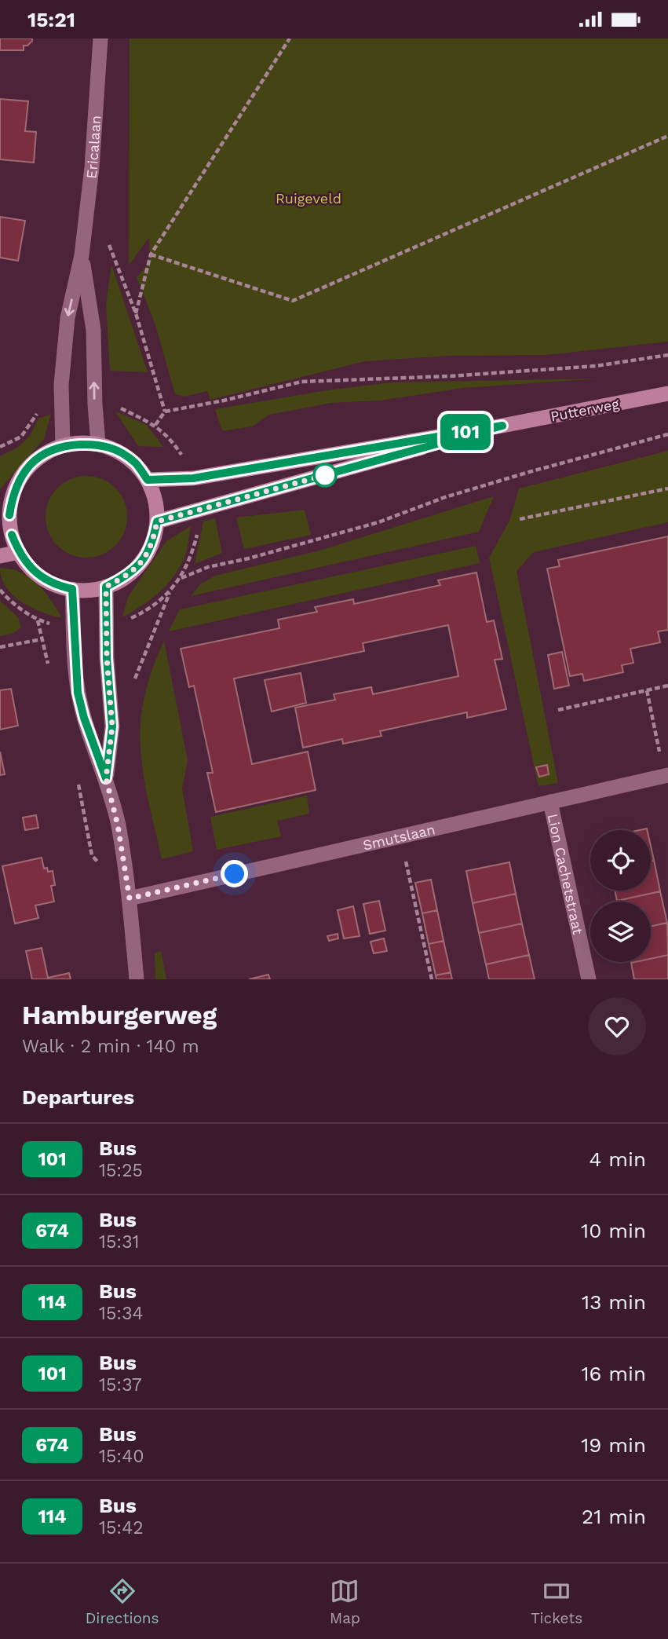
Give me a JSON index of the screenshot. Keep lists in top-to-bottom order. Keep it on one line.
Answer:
{"streets":{"main road":["Putterweg"],"street":["Ericalaan","Smutslaan","Lion Cachetstraat"]},"crossings":[["Ericalaan","Putterweg"],["Smutslaan","Lion Cachetstraat"]],"parks":["Ruigeveld"],"lines":["bus line 101"],"page":{"status":"15:21","on_map":"101","heading":[["Hamburgerweg","Walk · 2 min · 140 m"],"Departures"],"list":[{"mark":"101","name":"Bus","note":"15:25","value":"4 min"},{"mark":"674","name":"Bus","note":"15:31","value":"10 min"},{"mark":"114","name":"Bus","note":"15:34","value":"13 min"},{"mark":"101","name":"Bus","note":"15:37","value":"16 min"},{"mark":"674","name":"Bus","note":"15:40","value":"19 min"},{"mark":"114","name":"Bus","note":"15:42","value":"21 min"}],"tabs":["Directions","Map","Tickets"]}}
